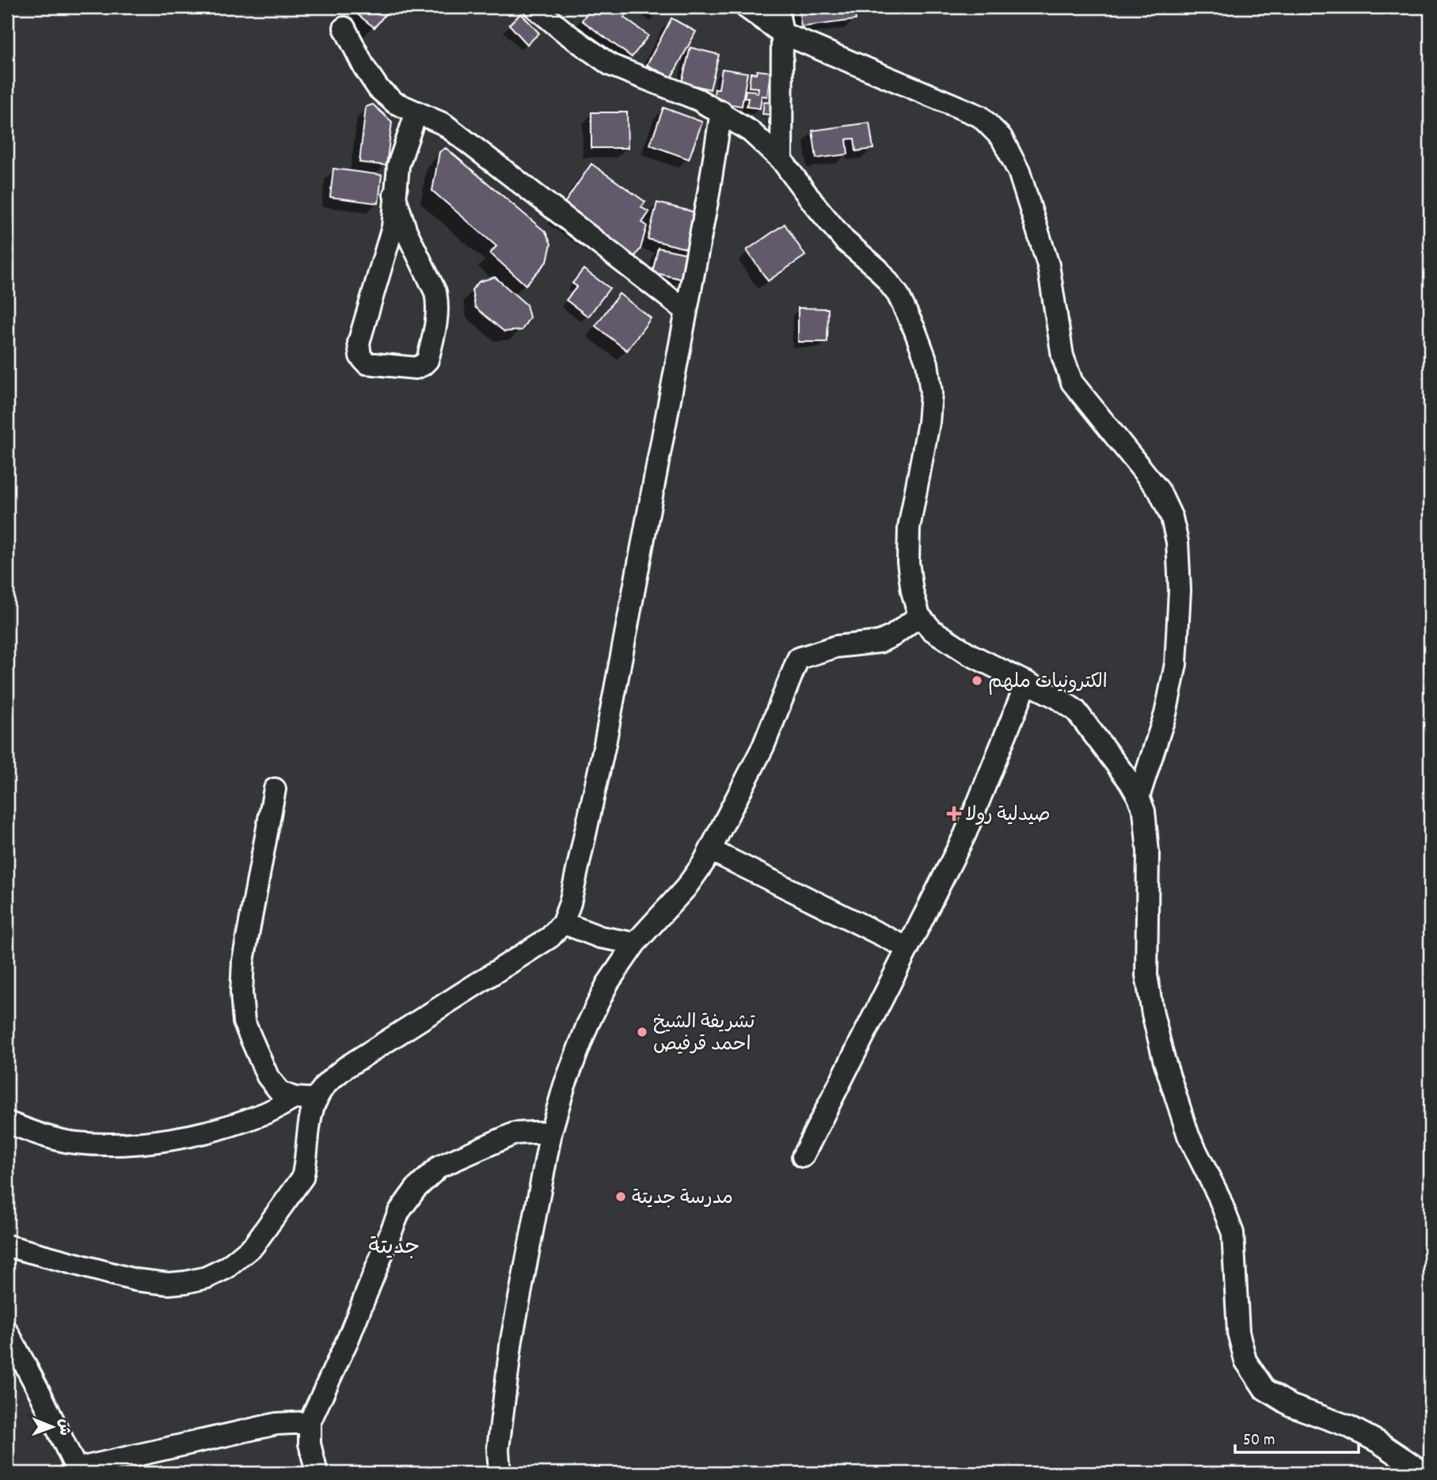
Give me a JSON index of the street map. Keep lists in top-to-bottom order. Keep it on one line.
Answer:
{"districts":["جديتة"],"places":{"other":["الكترونيات ملهم","تشريفة الشيخ احمد قرفيص","مدرسة جديتة"],"health":["صيدلية رولا"]},"scale_bar":"50 m","north":"right"}
